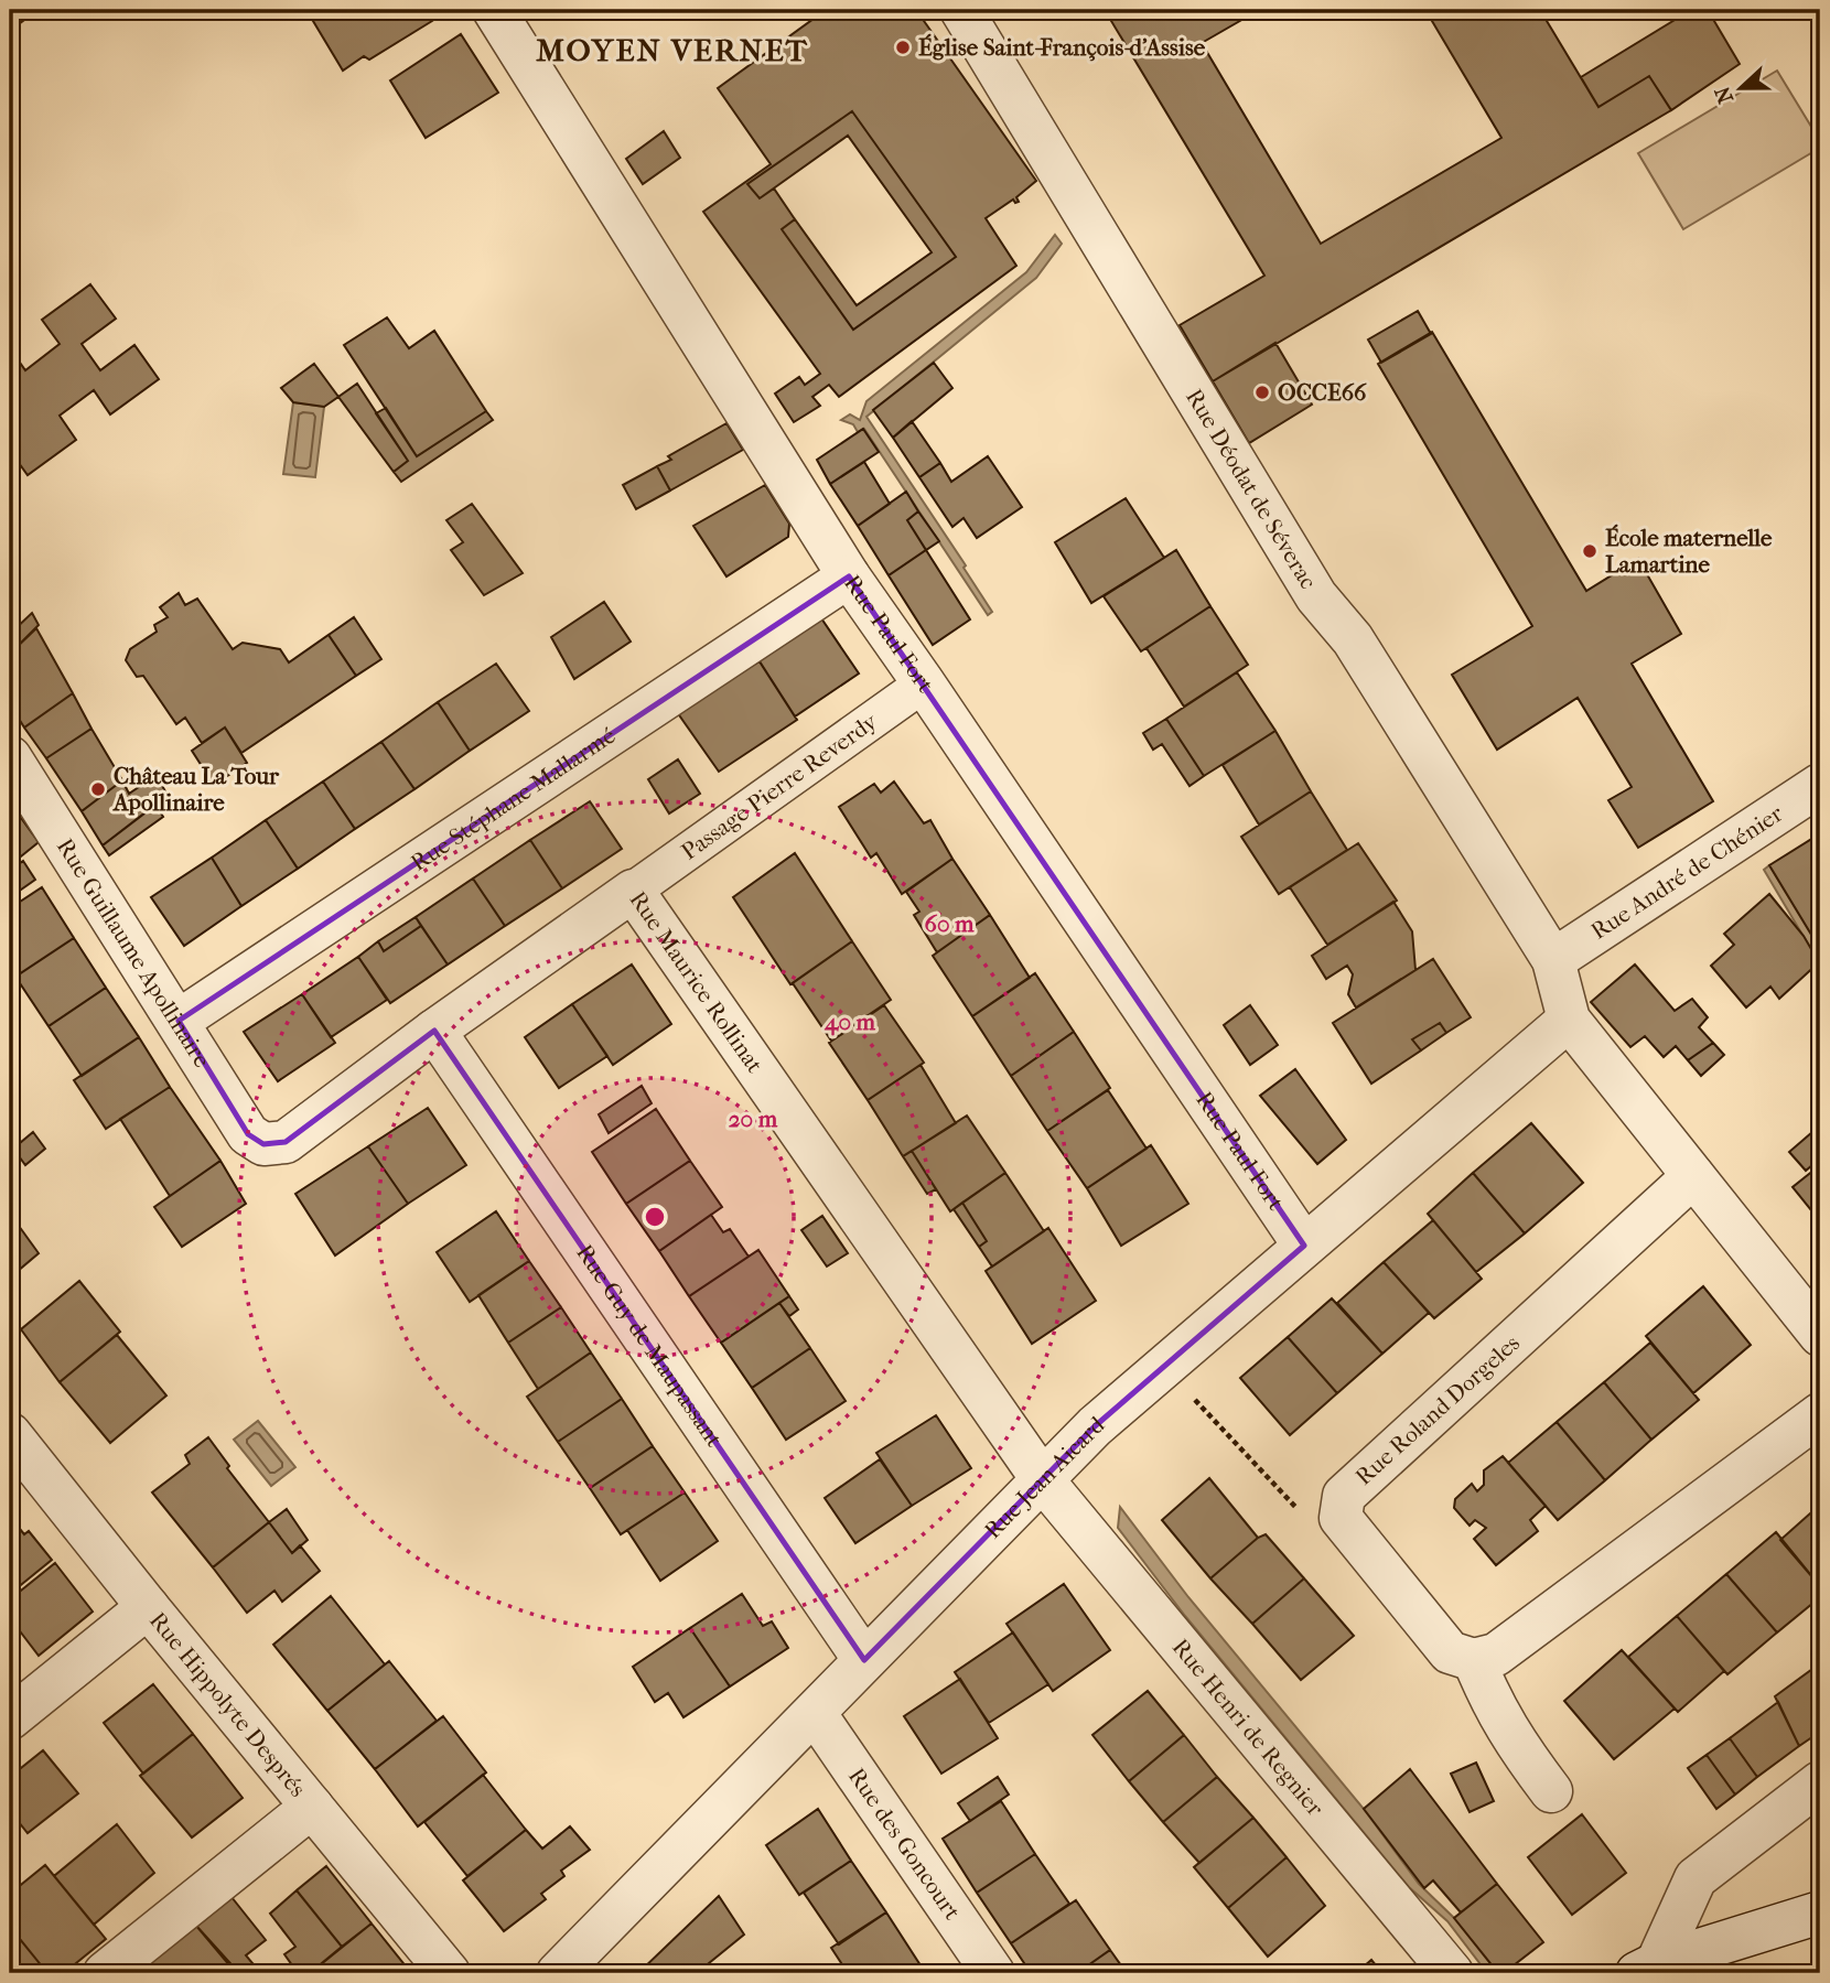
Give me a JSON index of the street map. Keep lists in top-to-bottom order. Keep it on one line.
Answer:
{"streets":{"street":["Rue Déodat de Séverac","Rue Paul Fort","Passage Pierre Reverdy","Rue Stéphane Mallarmé","Rue André de Chénier","Rue Guillaume Apollinaire","Rue Maurice Rollinat","Rue Guy de Maupassant","Rue Roland Dorgeles","Rue Jean Aicard","Rue Hippolyte Després","Rue Henri de Regnier","Rue des Goncourt"]},"crossings":[["Rue Déodat de Séverac","Rue André de Chénier"],["Rue Paul Fort","Passage Pierre Reverdy"],["Rue Paul Fort","Rue Stéphane Mallarmé"],["Rue Paul Fort","Rue Jean Aicard"],["Passage Pierre Reverdy","Rue Maurice Rollinat"],["Rue Stéphane Mallarmé","Rue Guillaume Apollinaire"],["Rue Guillaume Apollinaire","Rue Maurice Rollinat"],["Rue Maurice Rollinat","Rue Guy de Maupassant"],["Rue Maurice Rollinat","Rue Jean Aicard"],["Rue Maurice Rollinat","Rue Henri de Regnier"],["Rue Guy de Maupassant","Rue Jean Aicard"],["Rue Jean Aicard","Rue Henri de Regnier"],["Rue Jean Aicard","Rue des Goncourt"]],"districts":["MOYEN VERNET"],"places":["Église Saint-François-d'Assise","OCCE66","École maternelle Lamartine","Château La Tour Apollinaire"],"north":"left","rings":["60 m","40 m","20 m"]}
